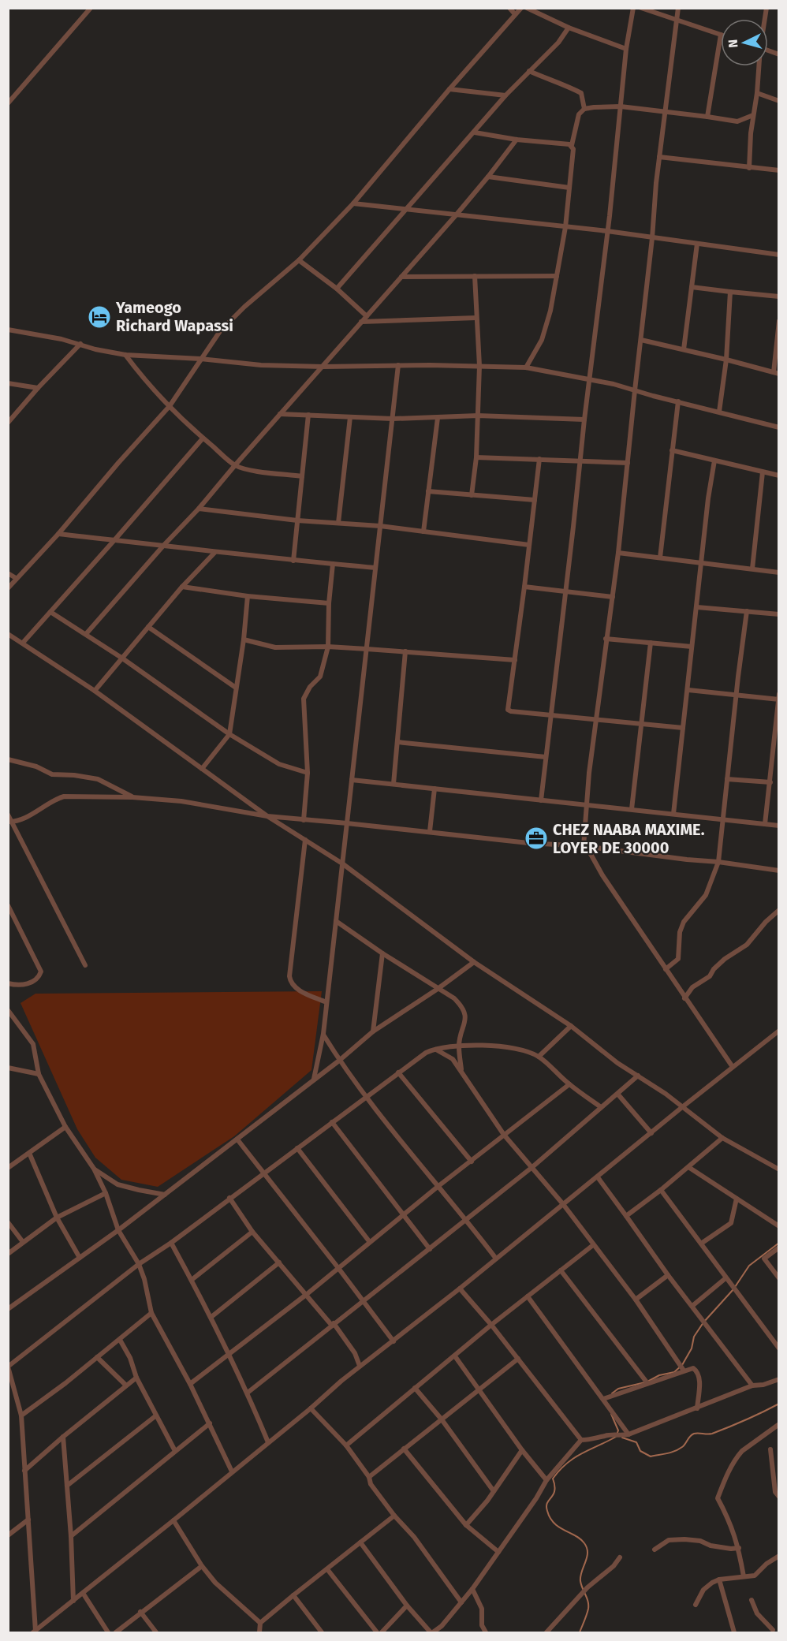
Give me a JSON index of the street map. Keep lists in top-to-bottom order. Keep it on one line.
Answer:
{"places":{"hotel":["Yameogo Richard Wapassi"],"office":["CHEZ NAABA MAXIME. LOYER DE 30000"]},"north":"left"}
